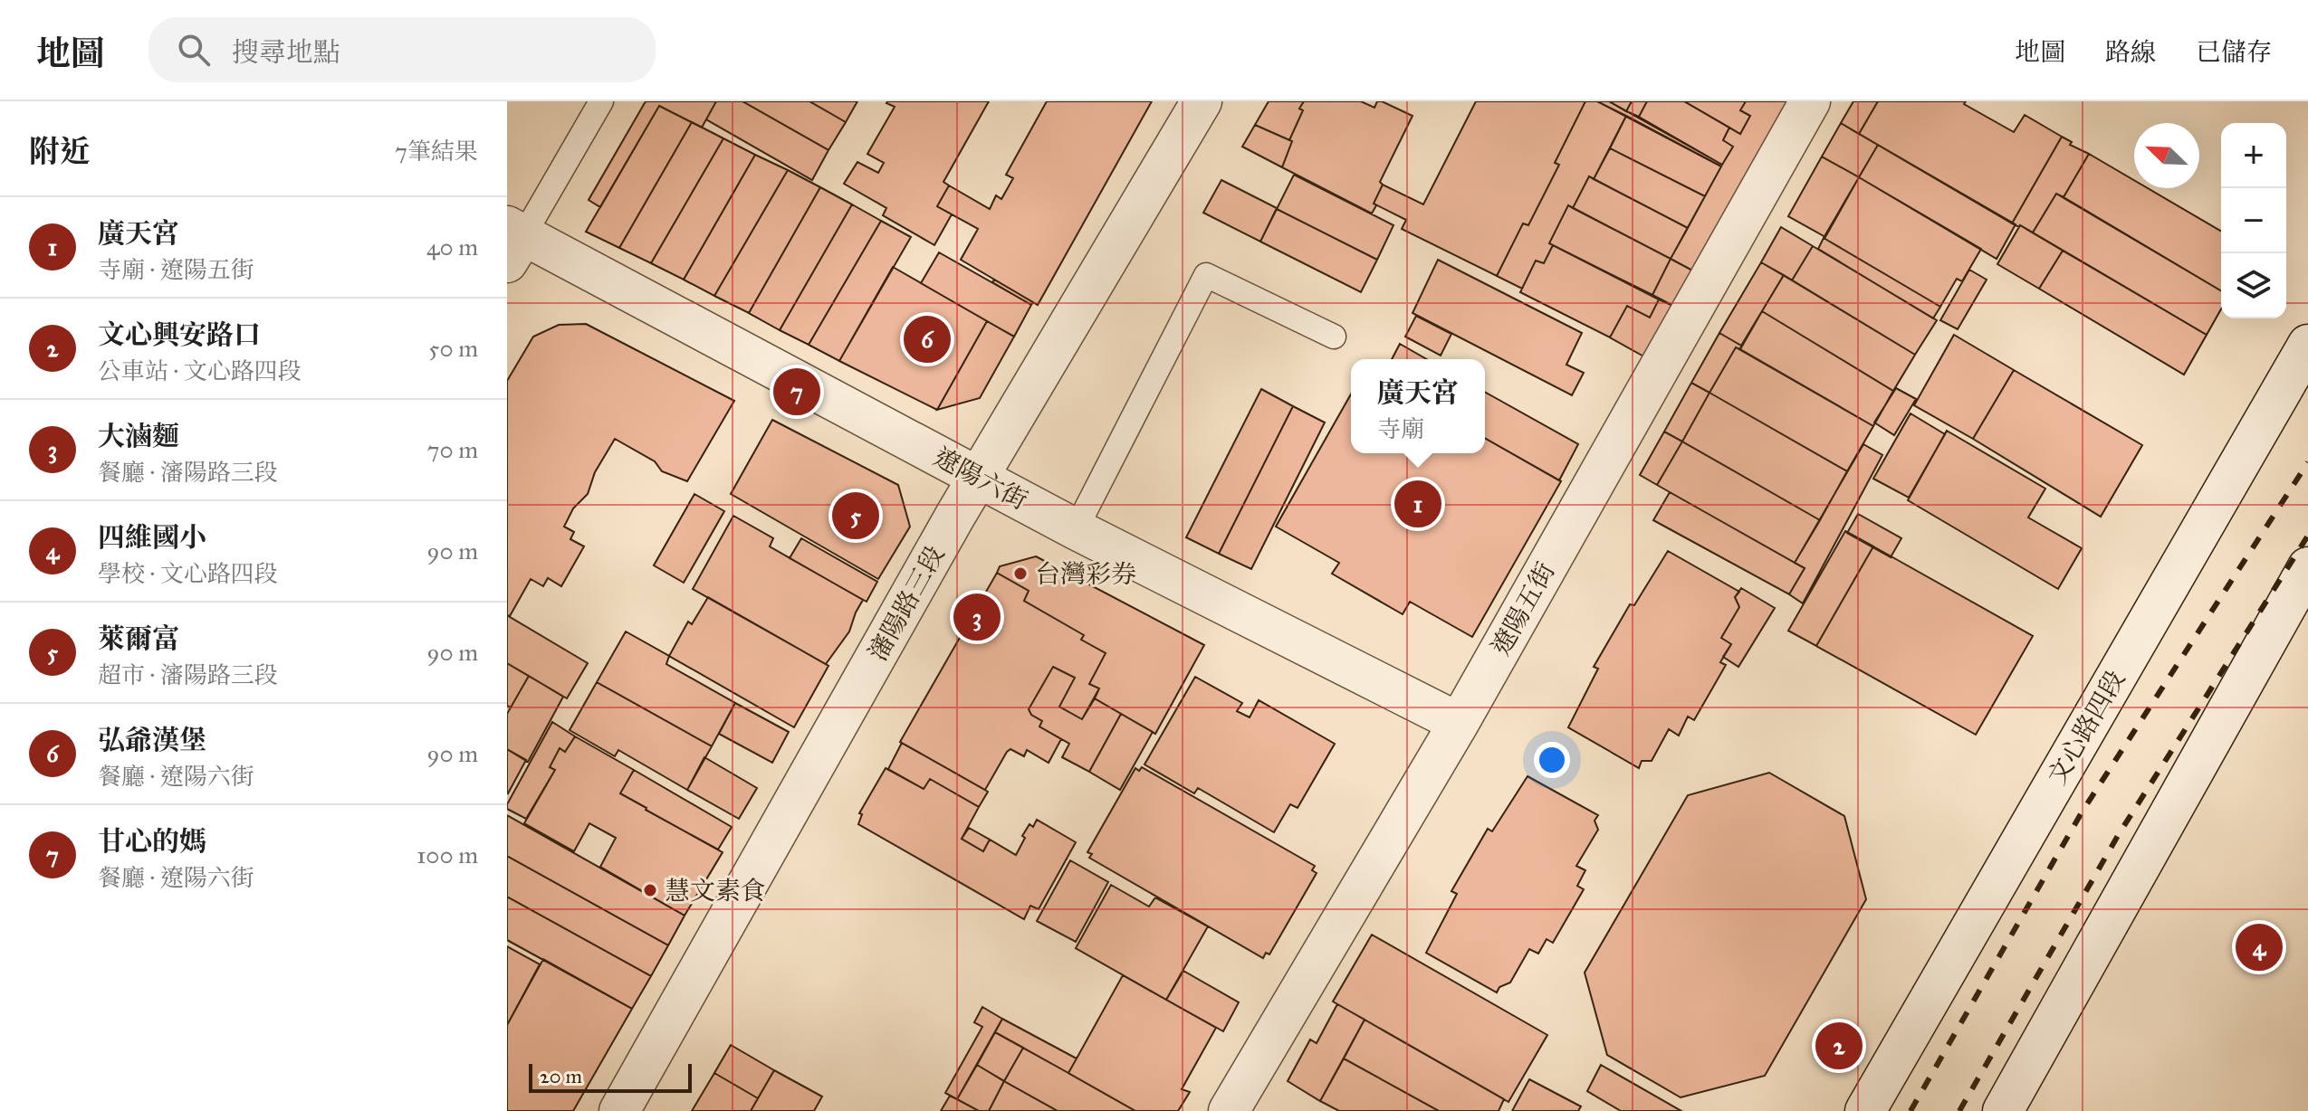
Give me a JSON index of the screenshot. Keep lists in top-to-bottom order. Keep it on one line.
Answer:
{"streets":{"street":["遼陽六街","瀋陽路三段","遼陽五街","文心路四段"]},"crossings":[["遼陽六街","瀋陽路三段"],["遼陽六街","遼陽五街"]],"places":["台灣彩券","慧文素食"],"scale_bar":"20 m","north":"top left","page":{"header":"地圖","search":"搜尋地點","nav":["地圖","路線","已儲存"],"heading":["附近","7筆結果"],"map_buttons":["+","−"],"list":[{"mark":"1","name":"廣天宮","note":"寺廟 · 遼陽五街","value":"40 m"},{"mark":"2","name":"文心興安路口","note":"公車站 · 文心路四段","value":"50 m"},{"mark":"3","name":"大滷麵","note":"餐廳 · 瀋陽路三段","value":"70 m"},{"mark":"4","name":"四維國小","note":"學校 · 文心路四段","value":"90 m"},{"mark":"5","name":"萊爾富","note":"超市 · 瀋陽路三段","value":"90 m"},{"mark":"6","name":"弘爺漢堡","note":"餐廳 · 遼陽六街","value":"90 m"},{"mark":"7","name":"甘心的媽","note":"餐廳 · 遼陽六街","value":"100 m"}],"pins":["6","7","1","5","3","4","2"],"popup":["廣天宮","寺廟"],"scale":"20 m"}}
